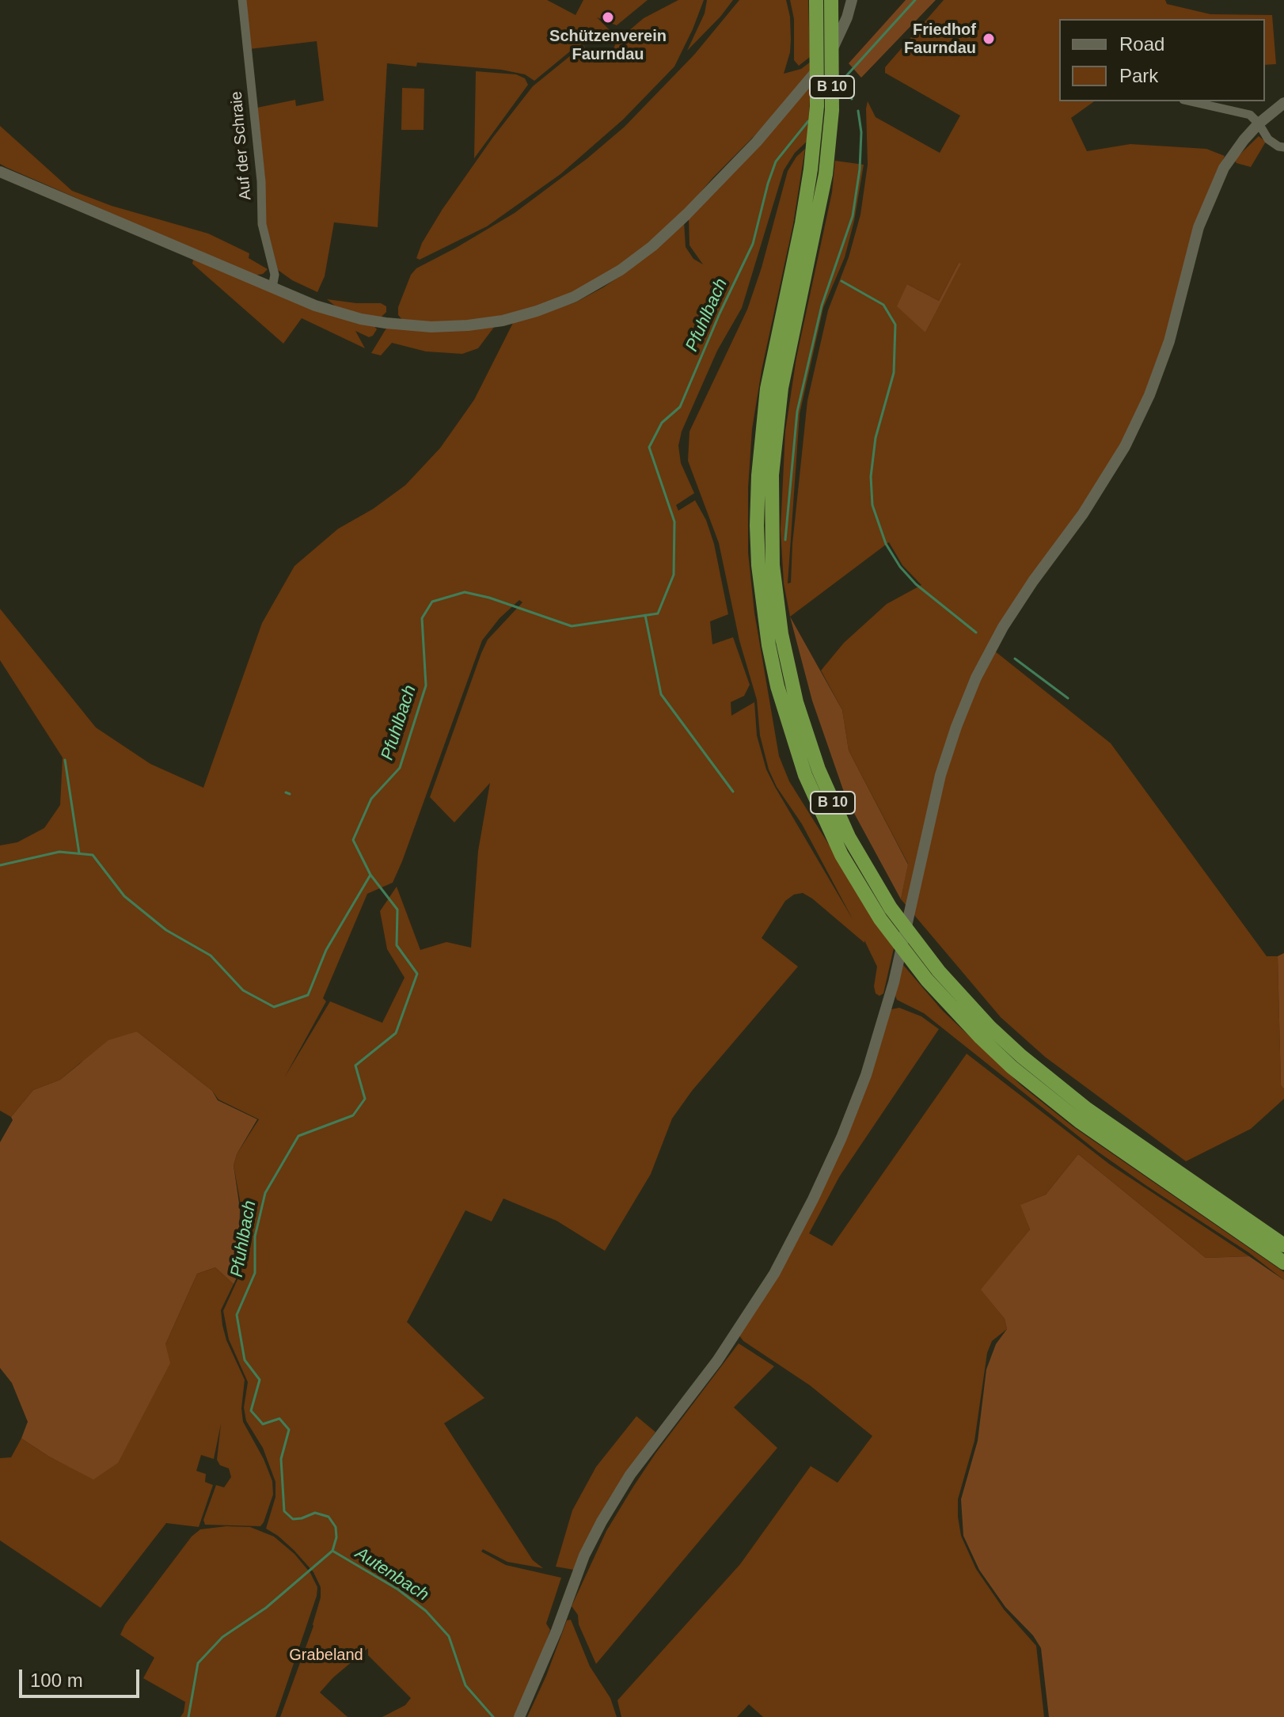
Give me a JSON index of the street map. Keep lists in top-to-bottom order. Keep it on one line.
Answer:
{"streets":{"highway":["B 10"],"street":["Auf der Schraie"]},"water":["Pfuhlbach","Autenbach"],"parks":["Grabeland"],"places":["Schützenverein Faurndau","Friedhof Faurndau"],"legend":["Road","Park"],"scale_bar":"100 m"}
